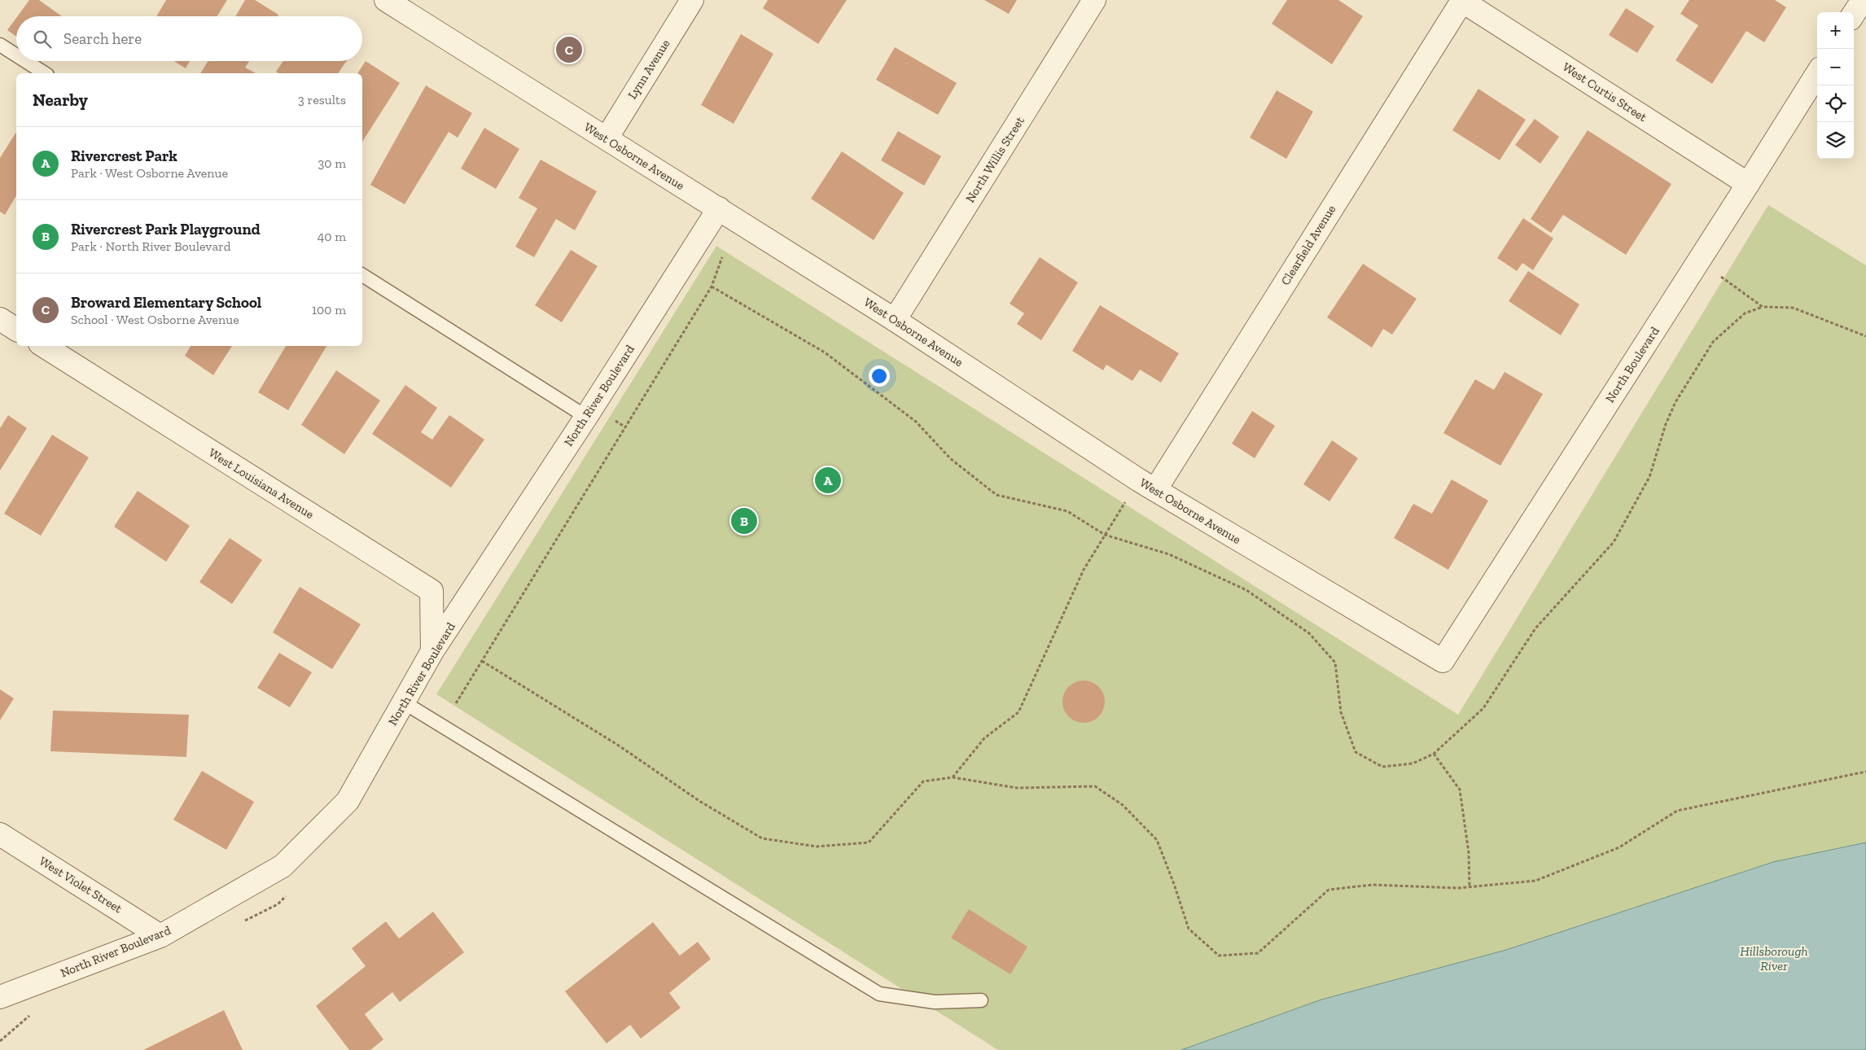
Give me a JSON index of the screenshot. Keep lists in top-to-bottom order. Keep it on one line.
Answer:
{"streets":{"street":["Lynn Avenue","West Curtis Street","West Osborne Avenue","North Willis Street","Clearfield Avenue","North Boulevard","North River Boulevard","West Louisiana Avenue","West Violet Street"]},"crossings":[["Lynn Avenue","West Osborne Avenue"],["West Curtis Street","Clearfield Avenue"],["West Curtis Street","North Boulevard"],["West Osborne Avenue","North Willis Street"],["West Osborne Avenue","Clearfield Avenue"],["West Osborne Avenue","North Boulevard"],["West Osborne Avenue","North River Boulevard"],["North River Boulevard","West Louisiana Avenue"],["North River Boulevard","West Violet Street"]],"water":["Hillsborough River"],"page":{"map_buttons":["+","−"],"search":"Search here","pins":["C","A","B"],"heading":["Nearby","3 results"],"list":[{"mark":"A","name":"Rivercrest Park","note":"Park · West Osborne Avenue","value":"30 m"},{"mark":"B","name":"Rivercrest Park Playground","note":"Park · North River Boulevard","value":"40 m"},{"mark":"C","name":"Broward Elementary School","note":"School · West Osborne Avenue","value":"100 m"}]}}
